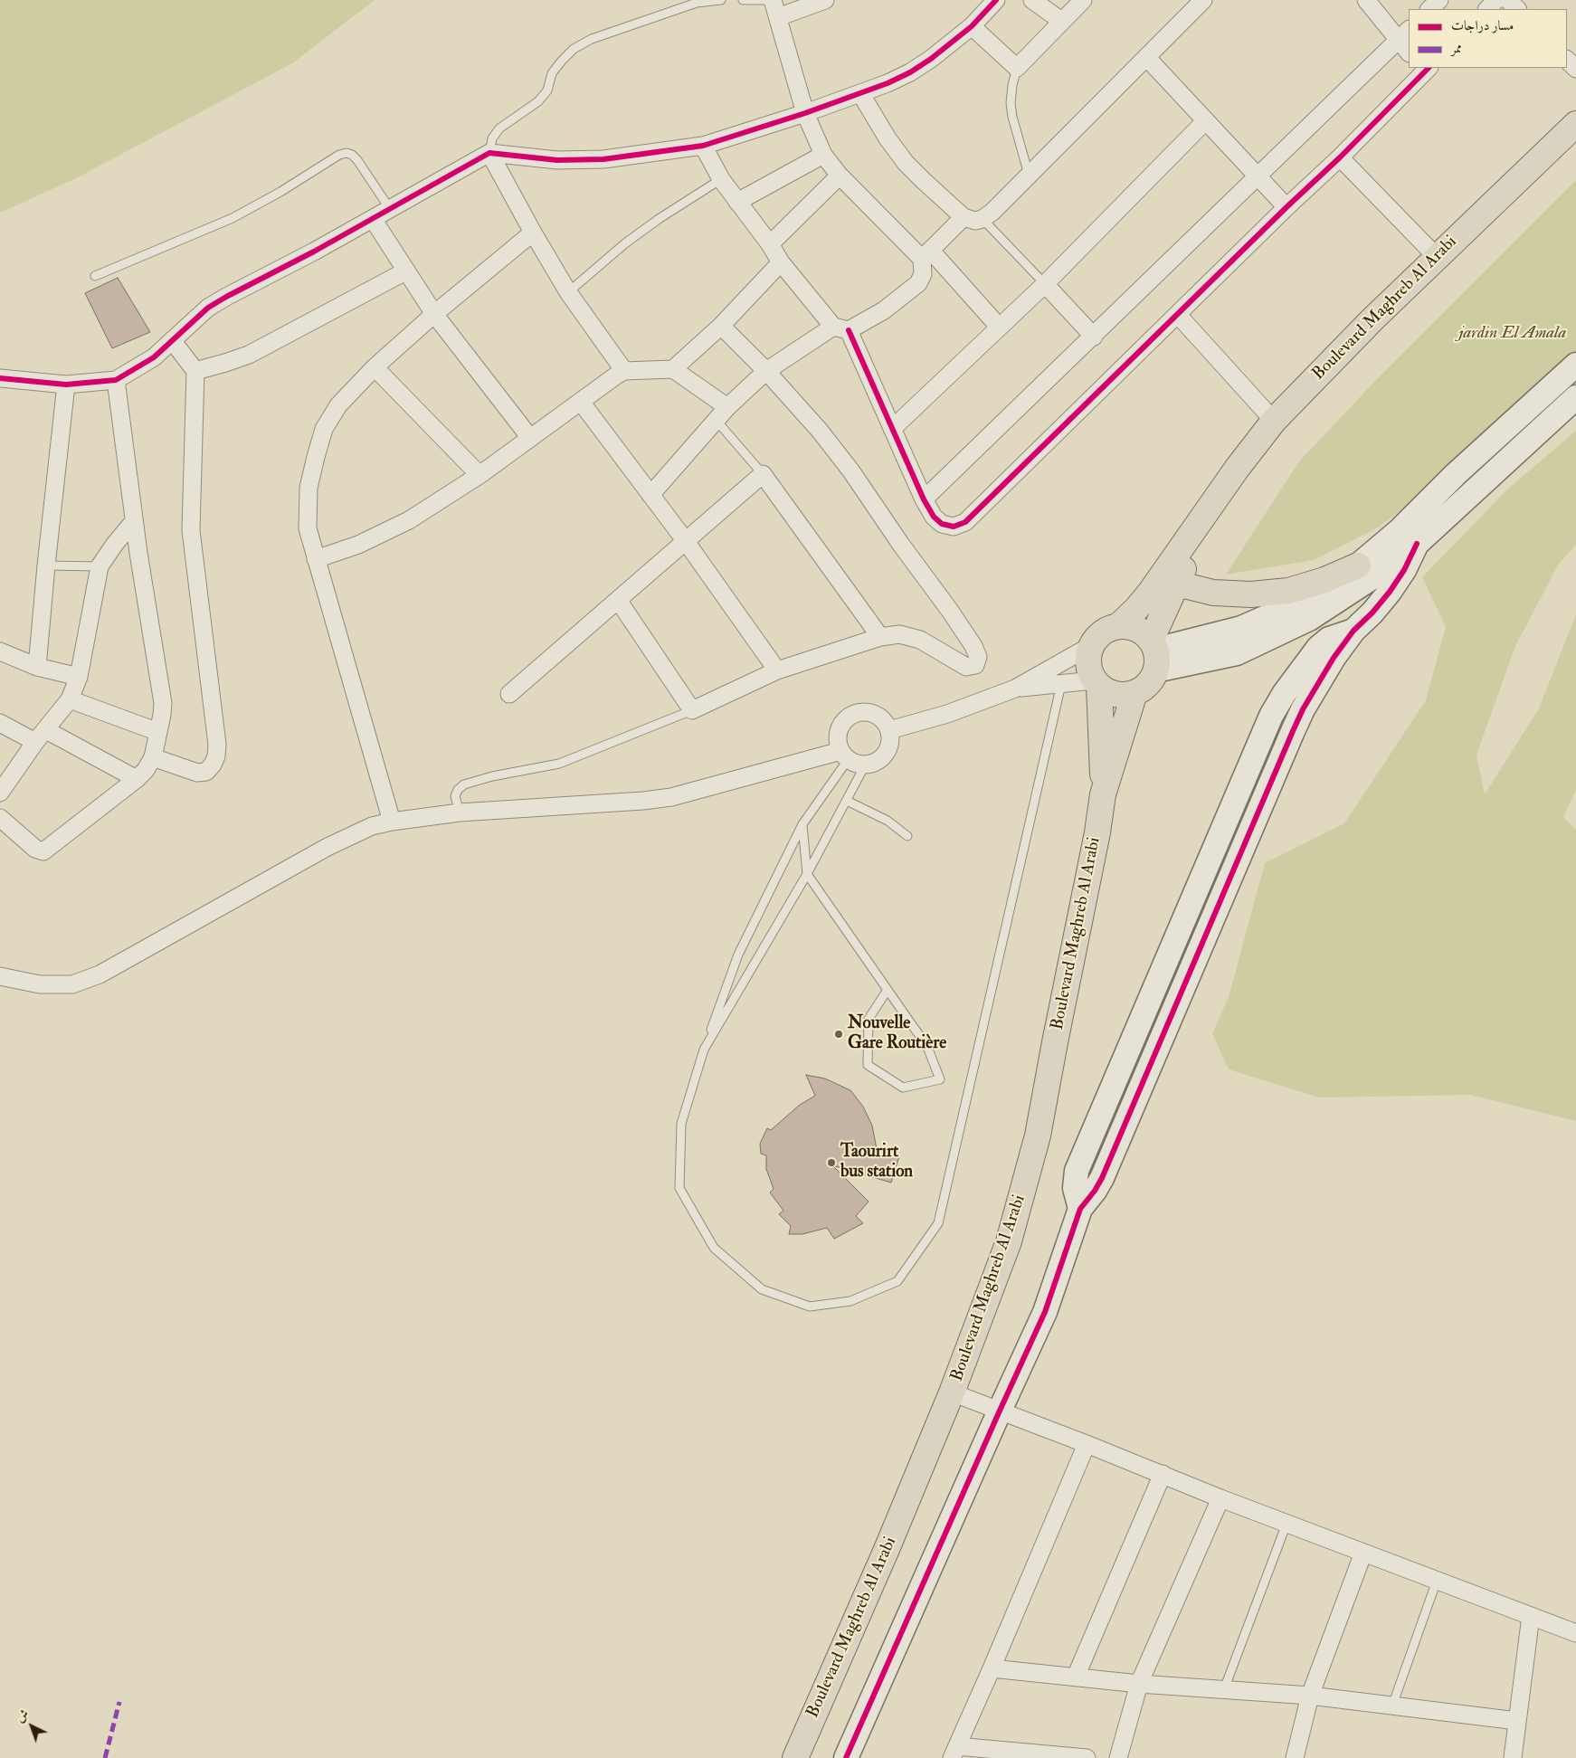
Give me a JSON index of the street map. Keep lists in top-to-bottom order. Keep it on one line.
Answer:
{"streets":{"main road":["Boulevard Maghreb Al Arabi"]},"parks":["jardin El Amala"],"places":["Nouvelle Gare Routière","Taourirt bus station"],"legend":["مسار دراجات","ممر"],"north":"top left"}
